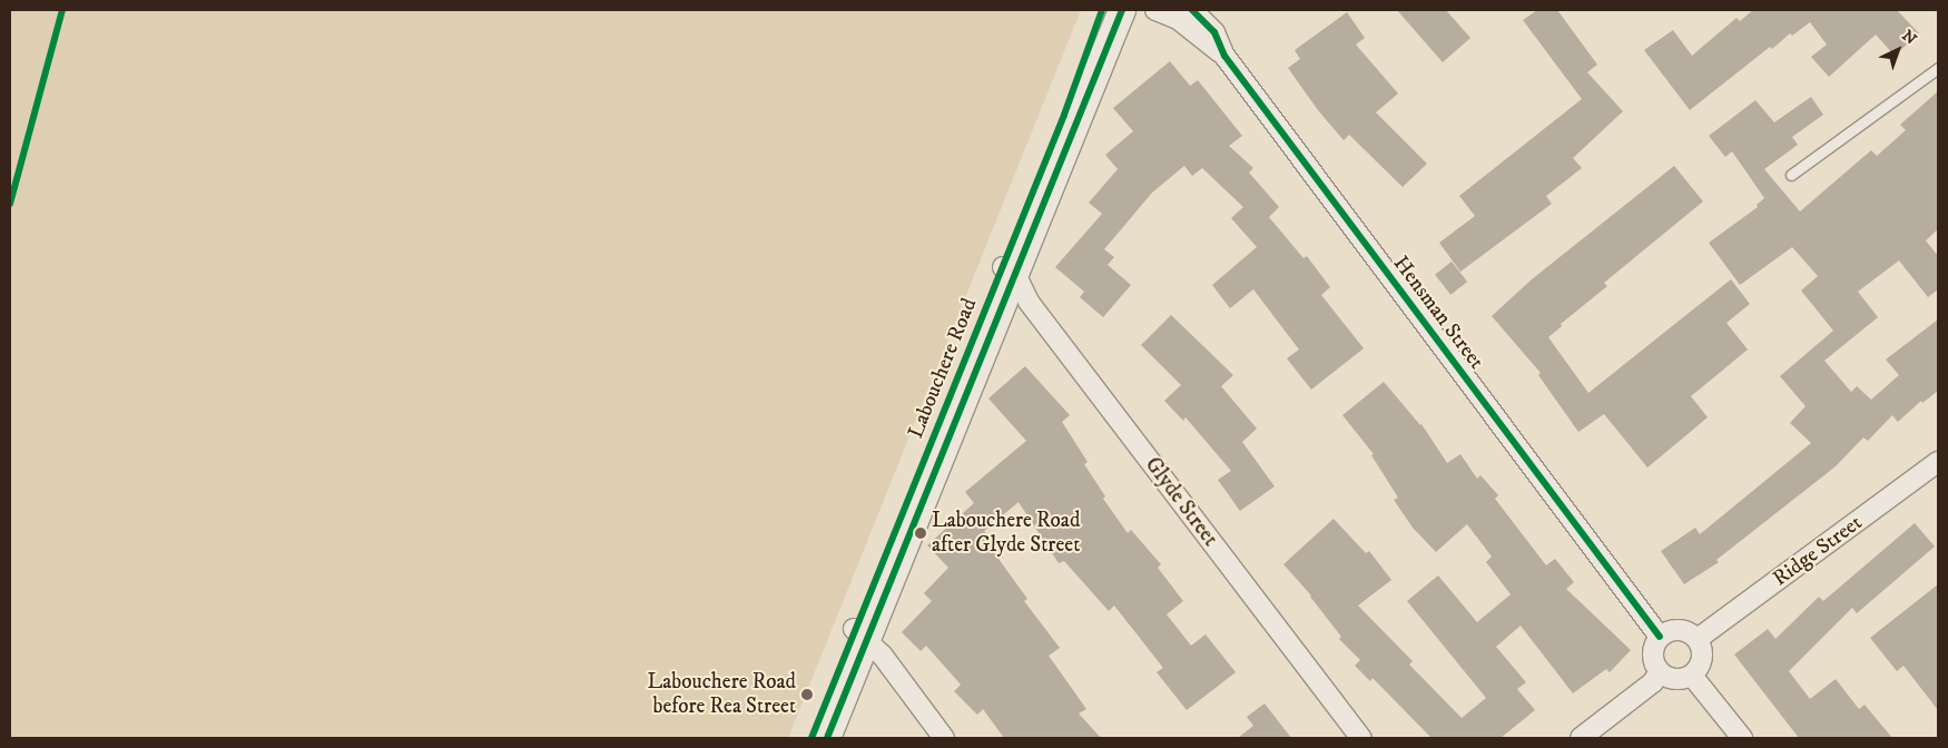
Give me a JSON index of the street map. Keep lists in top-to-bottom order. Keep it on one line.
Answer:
{"streets":{"main road":["Labouchere Road"],"street":["Hensman Street","Glyde Street","Ridge Street"]},"crossings":[["Hensman Street","Ridge Street"],["Labouchere Road","Glyde Street"]],"places":["Labouchere Road after Glyde Street","Labouchere Road before Rea Street"],"north":"top right"}
